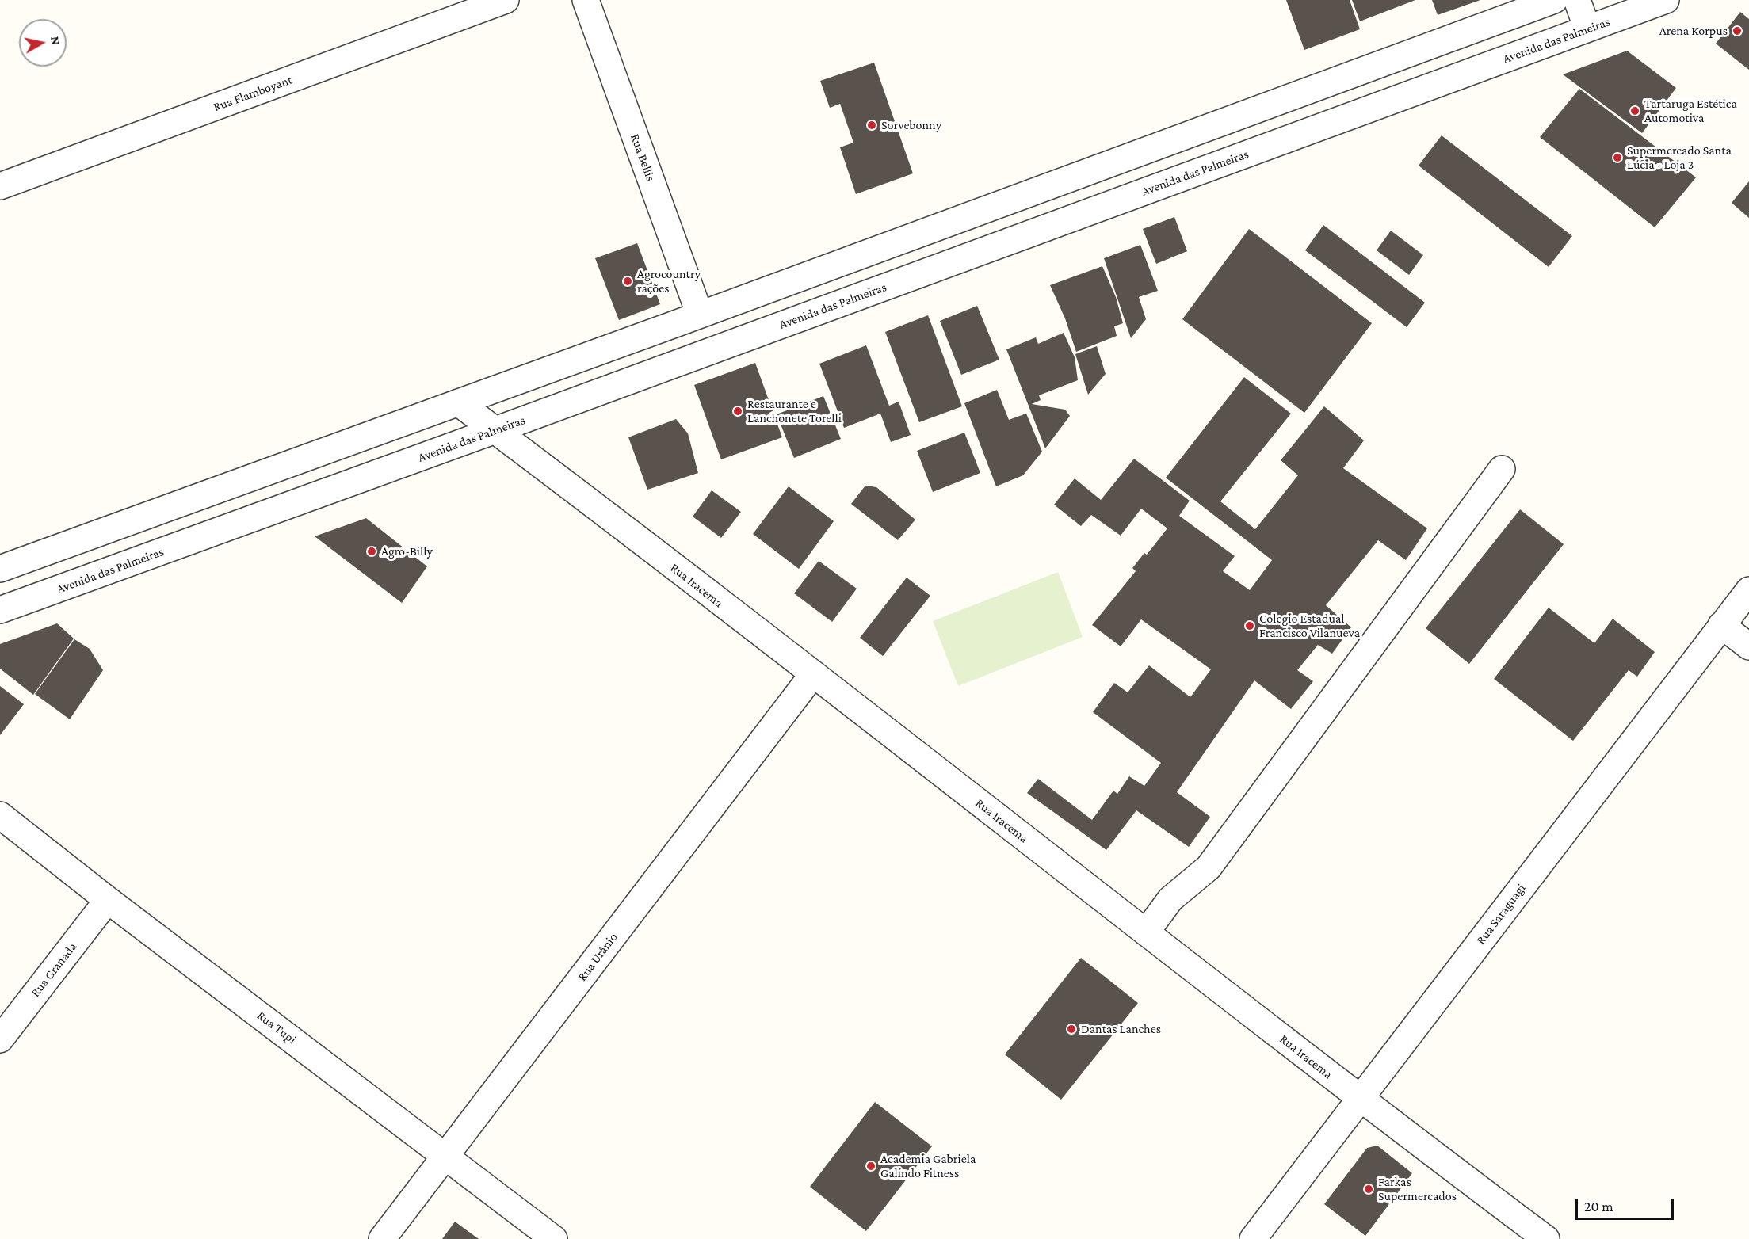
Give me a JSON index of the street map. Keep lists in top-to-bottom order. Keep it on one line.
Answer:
{"streets":{"street":["Avenida das Palmeiras","Rua Flamboyant","Rua Bellis","Rua Iracema","Rua Saraguagi","Rua Urânio","Rua Granada","Rua Tupi"]},"crossings":[["Avenida das Palmeiras","Rua Iracema"],["Rua Iracema","Rua Saraguagi"],["Rua Iracema","Rua Urânio"],["Rua Urânio","Rua Tupi"],["Rua Granada","Rua Tupi"]],"places":["Arena Korpus","Tartaruga Estética Automotiva","Sorvebonny","Supermercado Santa Lúcia - Loja 3","Agrocountry rações","Restaurante e Lanchonete Torelli","Agro-Billy","Colegio Estadual Francisco Vilanueva","Dantas Lanches","Academia Gabriela Galindo Fitness","Farkas Supermercados"],"scale_bar":"20 m","north":"right"}
